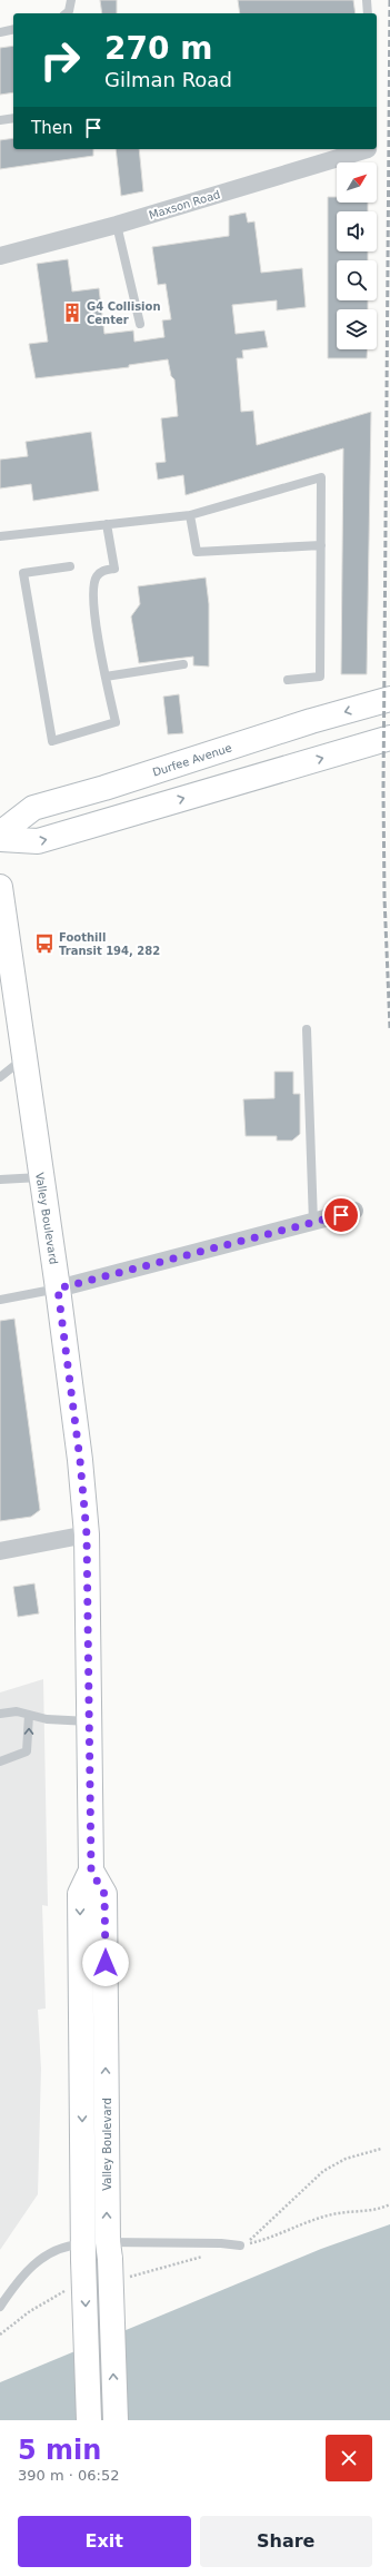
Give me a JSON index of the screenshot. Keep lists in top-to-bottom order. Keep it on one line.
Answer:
{"streets":{"main road":["Durfee Avenue","Valley Boulevard"],"street":["Maxson Road"]},"places":{"building":["G4 Collision Center"],"bus stop":["Foothill Transit 194, 282"]},"north":"top right","page":{"turn":["270 m","Gilman Road"],"then":"Then","heading":["5 min","390 m · 06:52"],"buttons":["Exit","Share"]}}
